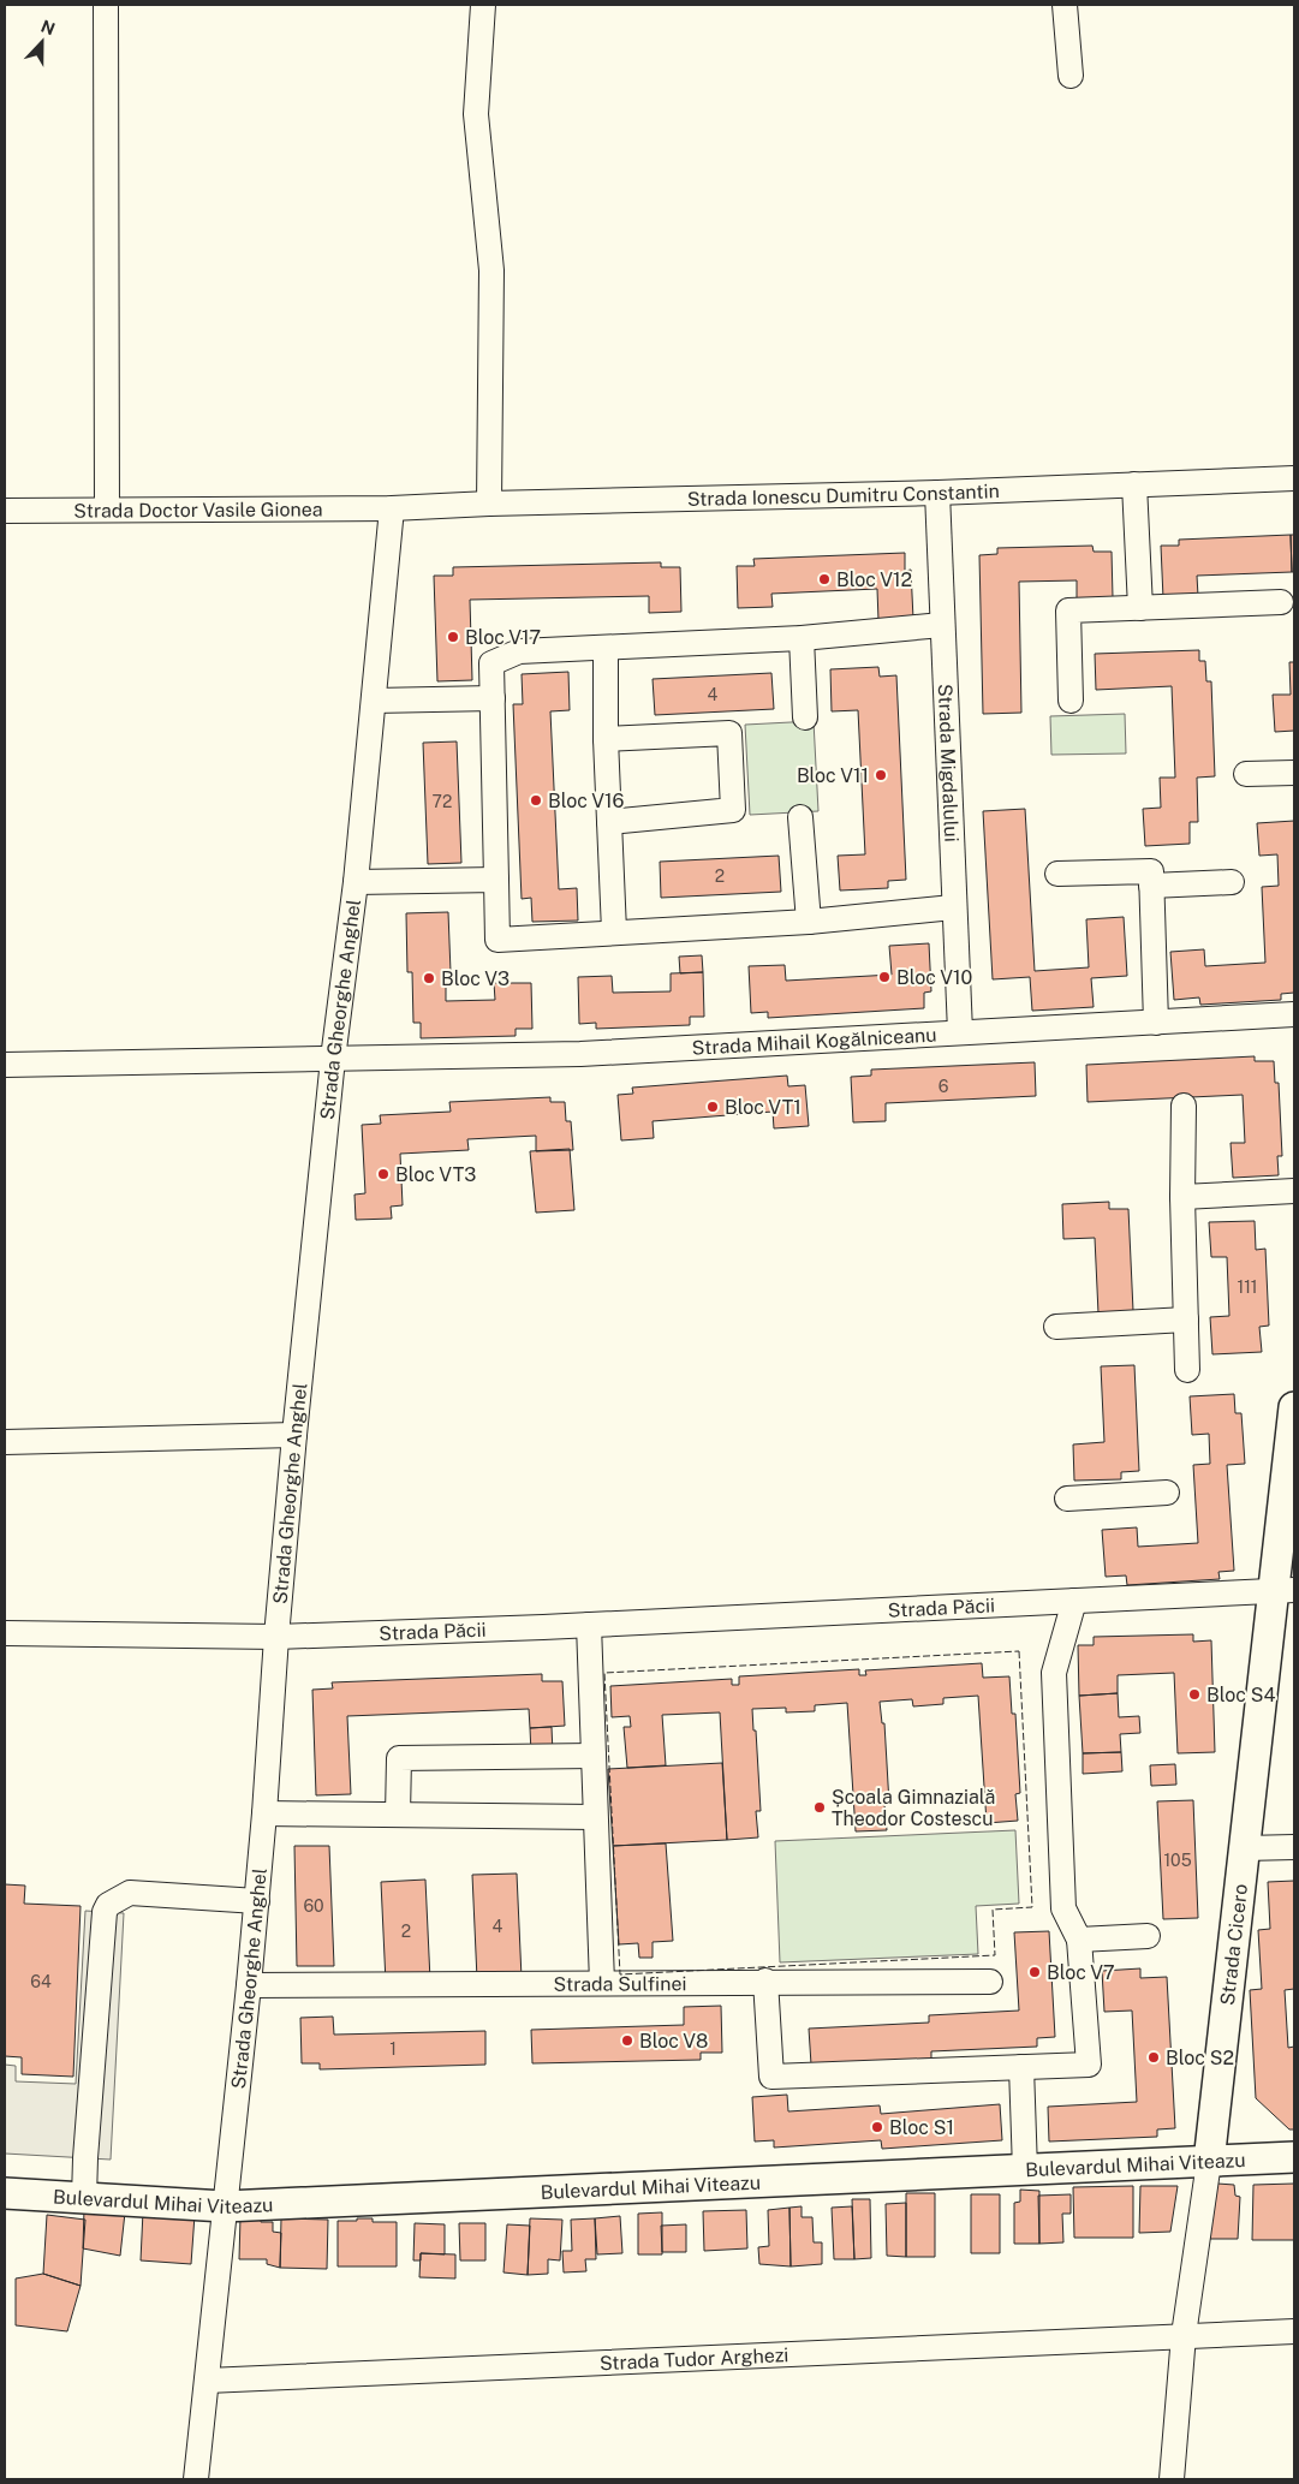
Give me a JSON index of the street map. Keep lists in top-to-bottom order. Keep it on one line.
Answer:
{"streets":{"main road":["Strada Cicero","Bulevardul Mihai Viteazu"],"street":["Strada Ionescu Dumitru Constantin","Strada Doctor Vasile Gionea","Strada Migdalului","Strada Gheorghe Anghel","Strada Mihail Kogălniceanu","Strada Păcii","Strada Sulfinei","Strada Tudor Arghezi"]},"crossings":[["Strada Ionescu Dumitru Constantin","Strada Doctor Vasile Gionea"],["Strada Ionescu Dumitru Constantin","Strada Migdalului"],["Strada Ionescu Dumitru Constantin","Strada Gheorghe Anghel"],["Strada Doctor Vasile Gionea","Strada Gheorghe Anghel"],["Strada Migdalului","Strada Mihail Kogălniceanu"],["Strada Gheorghe Anghel","Strada Mihail Kogălniceanu"],["Strada Gheorghe Anghel","Strada Păcii"],["Strada Gheorghe Anghel","Strada Sulfinei"],["Strada Gheorghe Anghel","Bulevardul Mihai Viteazu"],["Strada Gheorghe Anghel","Strada Tudor Arghezi"],["Strada Păcii","Strada Cicero"],["Strada Cicero","Bulevardul Mihai Viteazu"],["Strada Cicero","Strada Tudor Arghezi"]],"places":["Bloc V12","Bloc V17","Bloc V11","Bloc V16","Bloc V10","Bloc V3","Bloc VT1","Bloc VT3","Bloc S4","Școala Gimnazială Theodor Costescu","Bloc V7","Bloc V8","Bloc S2","Bloc S1"],"house_numbers":["4","72","2","6","111","105","60","4","2","64","1"],"north":"top"}
